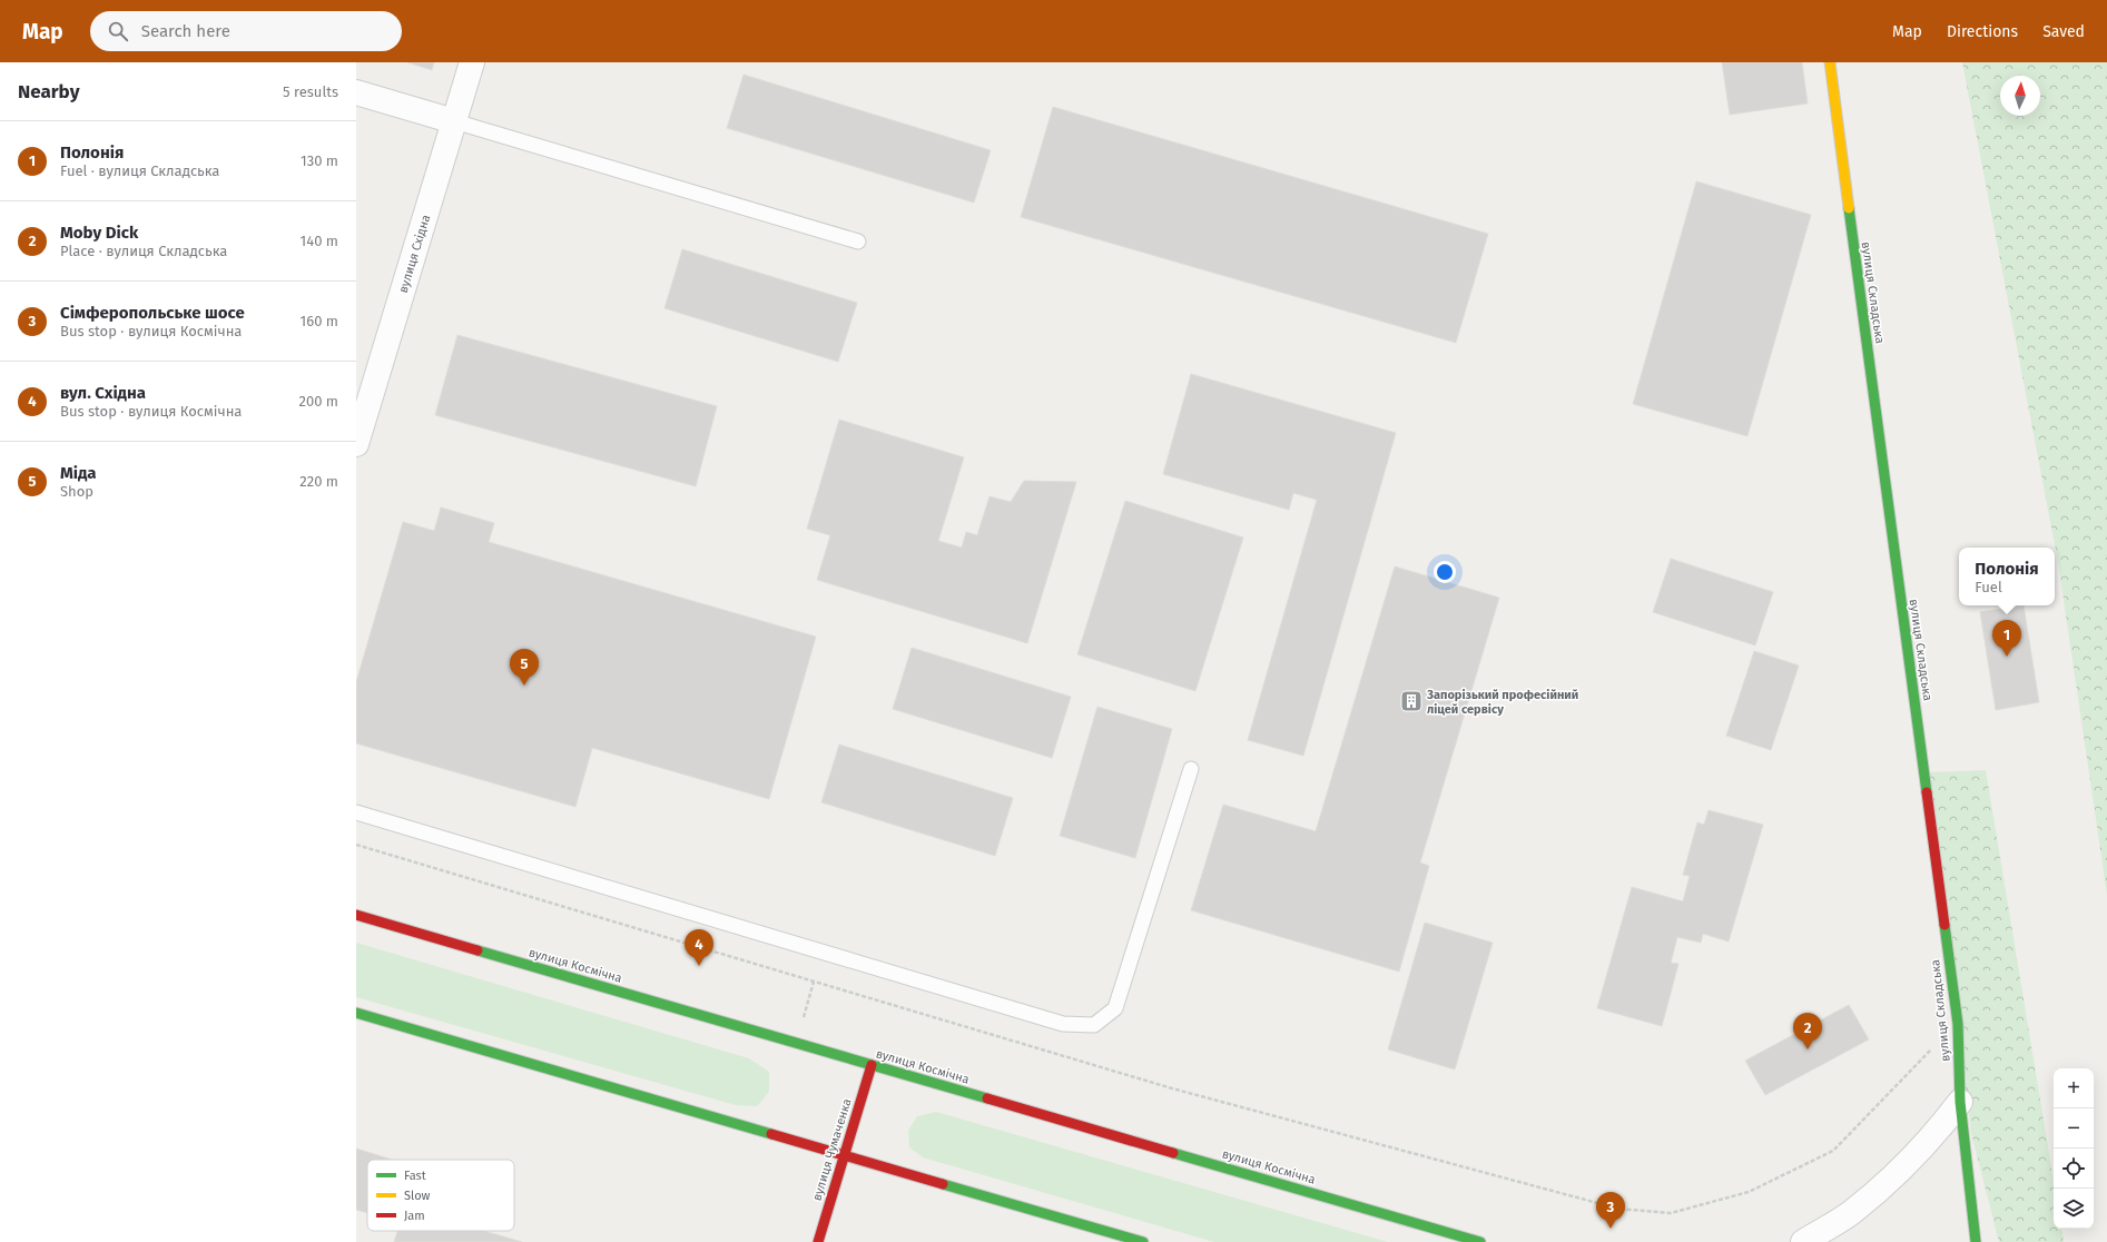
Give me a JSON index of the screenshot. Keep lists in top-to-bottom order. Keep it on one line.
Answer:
{"streets":{"main road":["вулиця Складська","вулиця Космічна","вулиця Чумаченка"],"street":["вулиця Східна"]},"crossings":[["вулиця Космічна","вулиця Чумаченка"]],"places":{"building":["Запорізький професійний ліцей сервісу"]},"legend":["Fast","Slow","Jam"],"north":"top","page":{"header":"Map","search":"Search here","nav":["Map","Directions","Saved"],"heading":["Nearby","5 results"],"list":[{"mark":"1","name":"Полонія","note":"Fuel · вулиця Складська","value":"130 m"},{"mark":"2","name":"Moby Dick","note":"Place · вулиця Складська","value":"140 m"},{"mark":"3","name":"Сімферопольське шосе","note":"Bus stop · вулиця Космічна","value":"160 m"},{"mark":"4","name":"вул. Східна","note":"Bus stop · вулиця Космічна","value":"200 m"},{"mark":"5","name":"Міда","note":"Shop","value":"220 m"}],"popup":["Полонія","Fuel"],"pins":["1","5","4","2","3"],"map_buttons":["+","−"]}}
